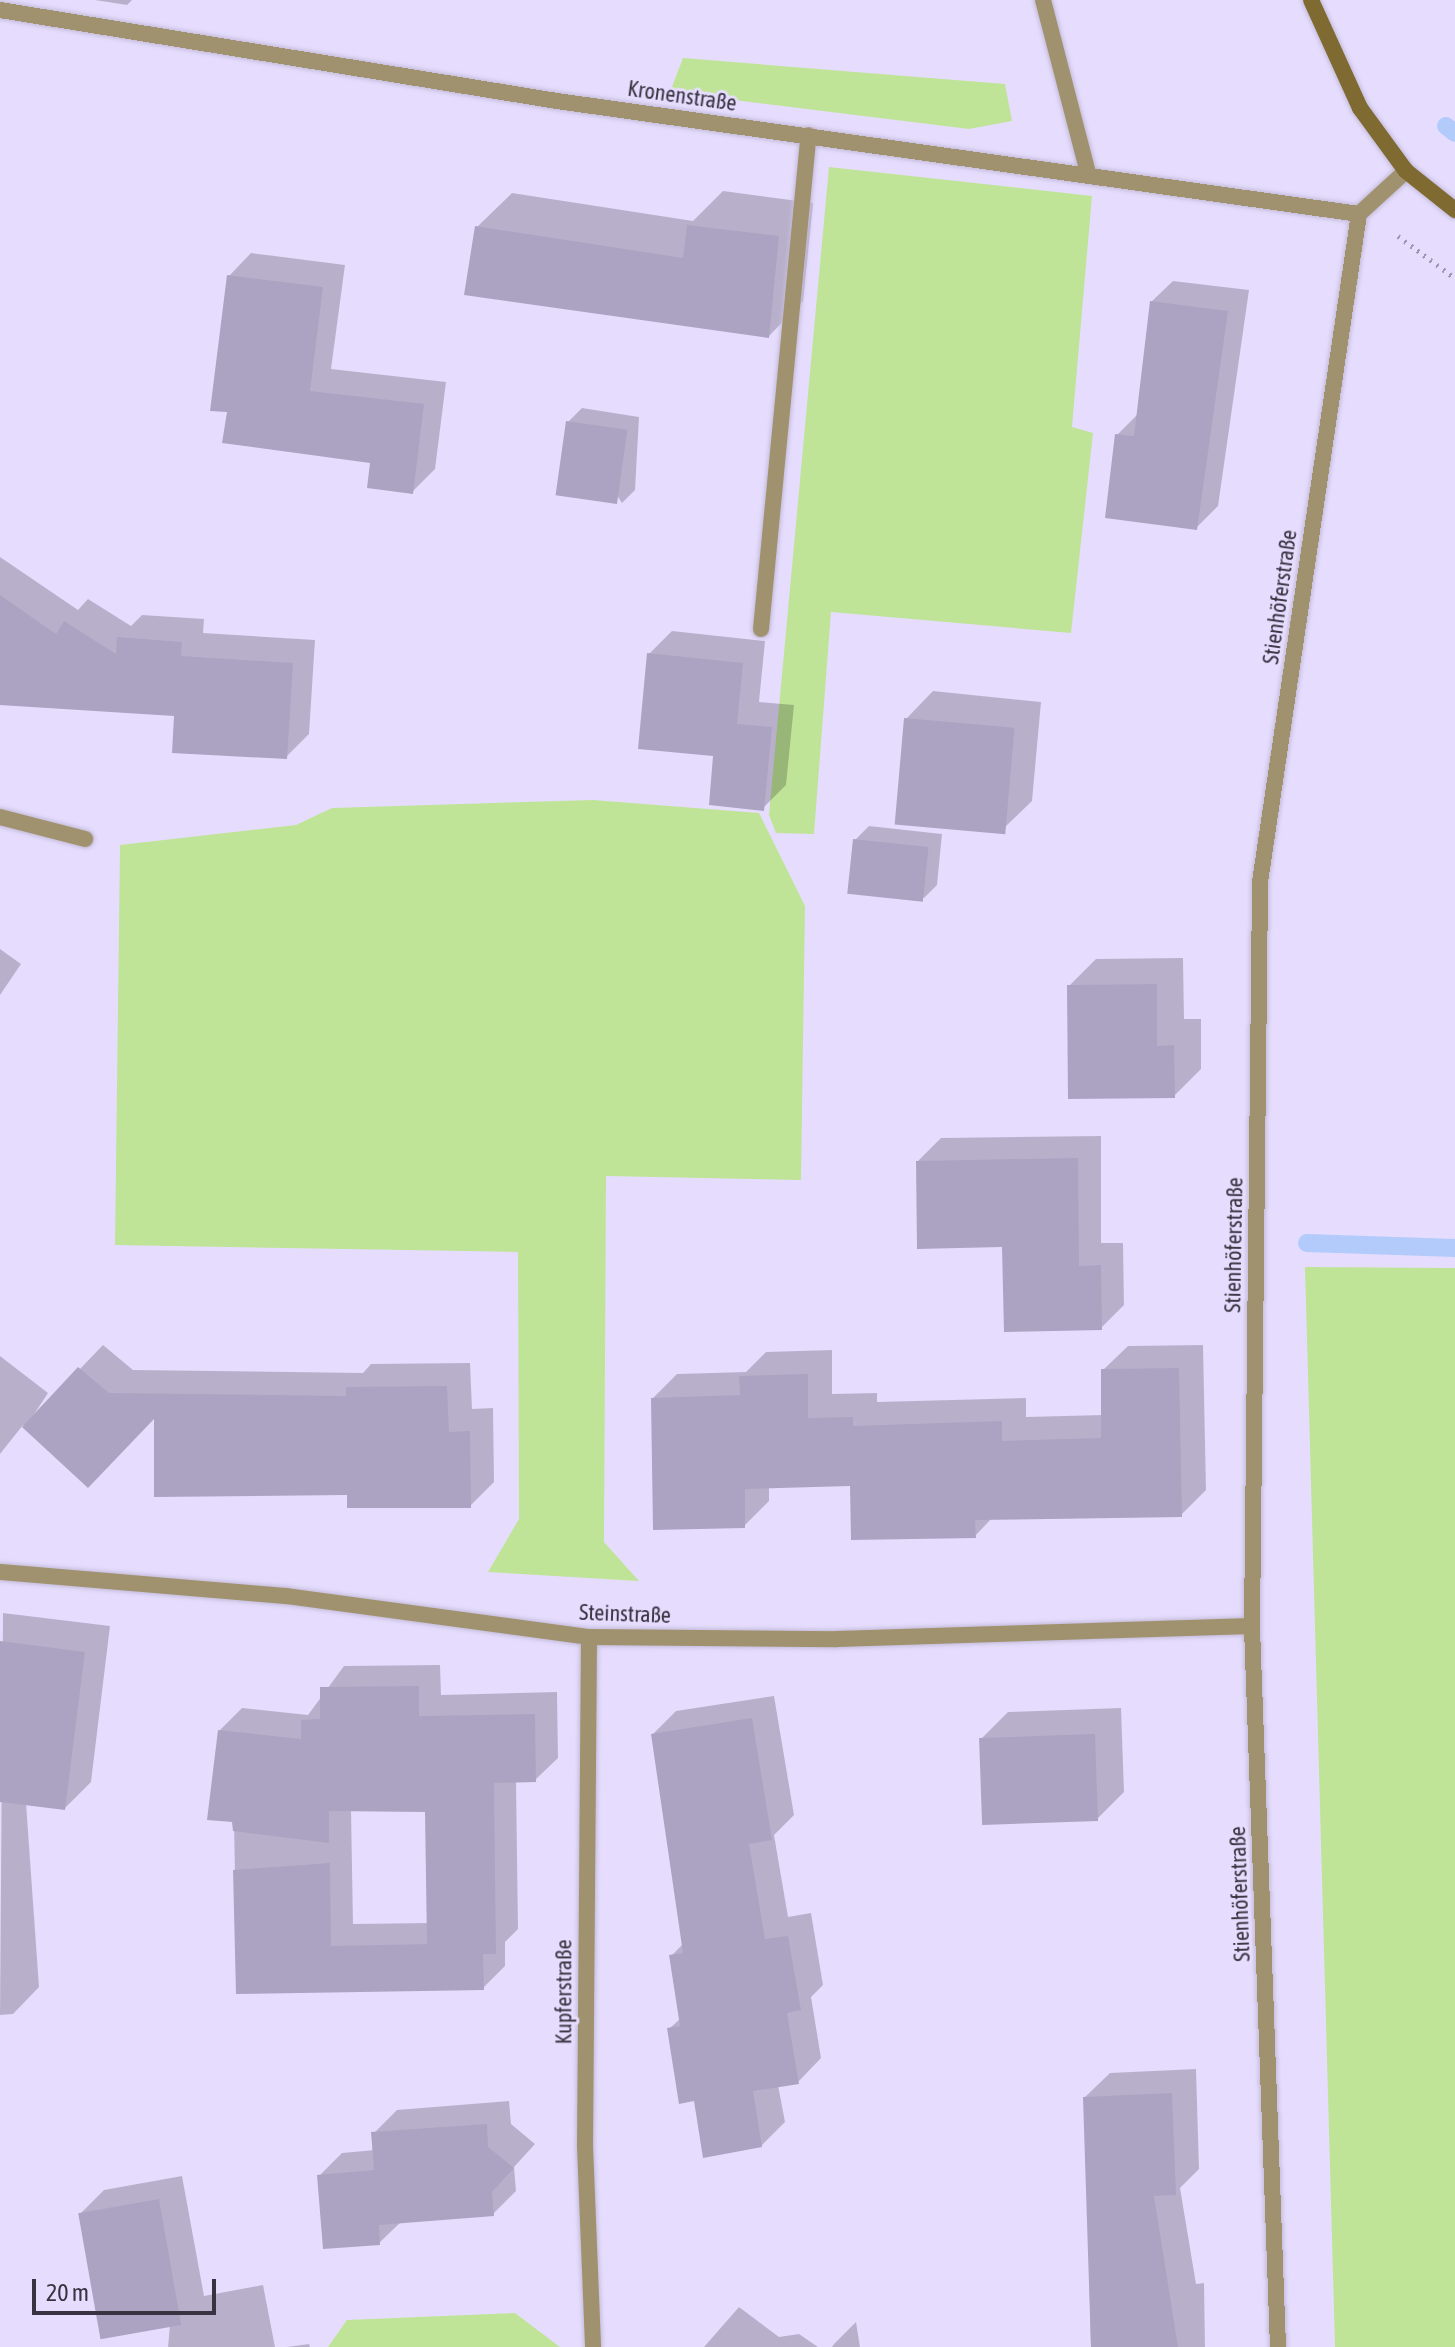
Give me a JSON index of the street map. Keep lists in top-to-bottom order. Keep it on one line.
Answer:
{"streets":{"street":["Kronenstraße","Stienhöferstraße","Steinstraße","Kupferstraße"]},"crossings":[["Kronenstraße","Stienhöferstraße"],["Stienhöferstraße","Steinstraße"],["Steinstraße","Kupferstraße"]],"scale_bar":"20 m"}
